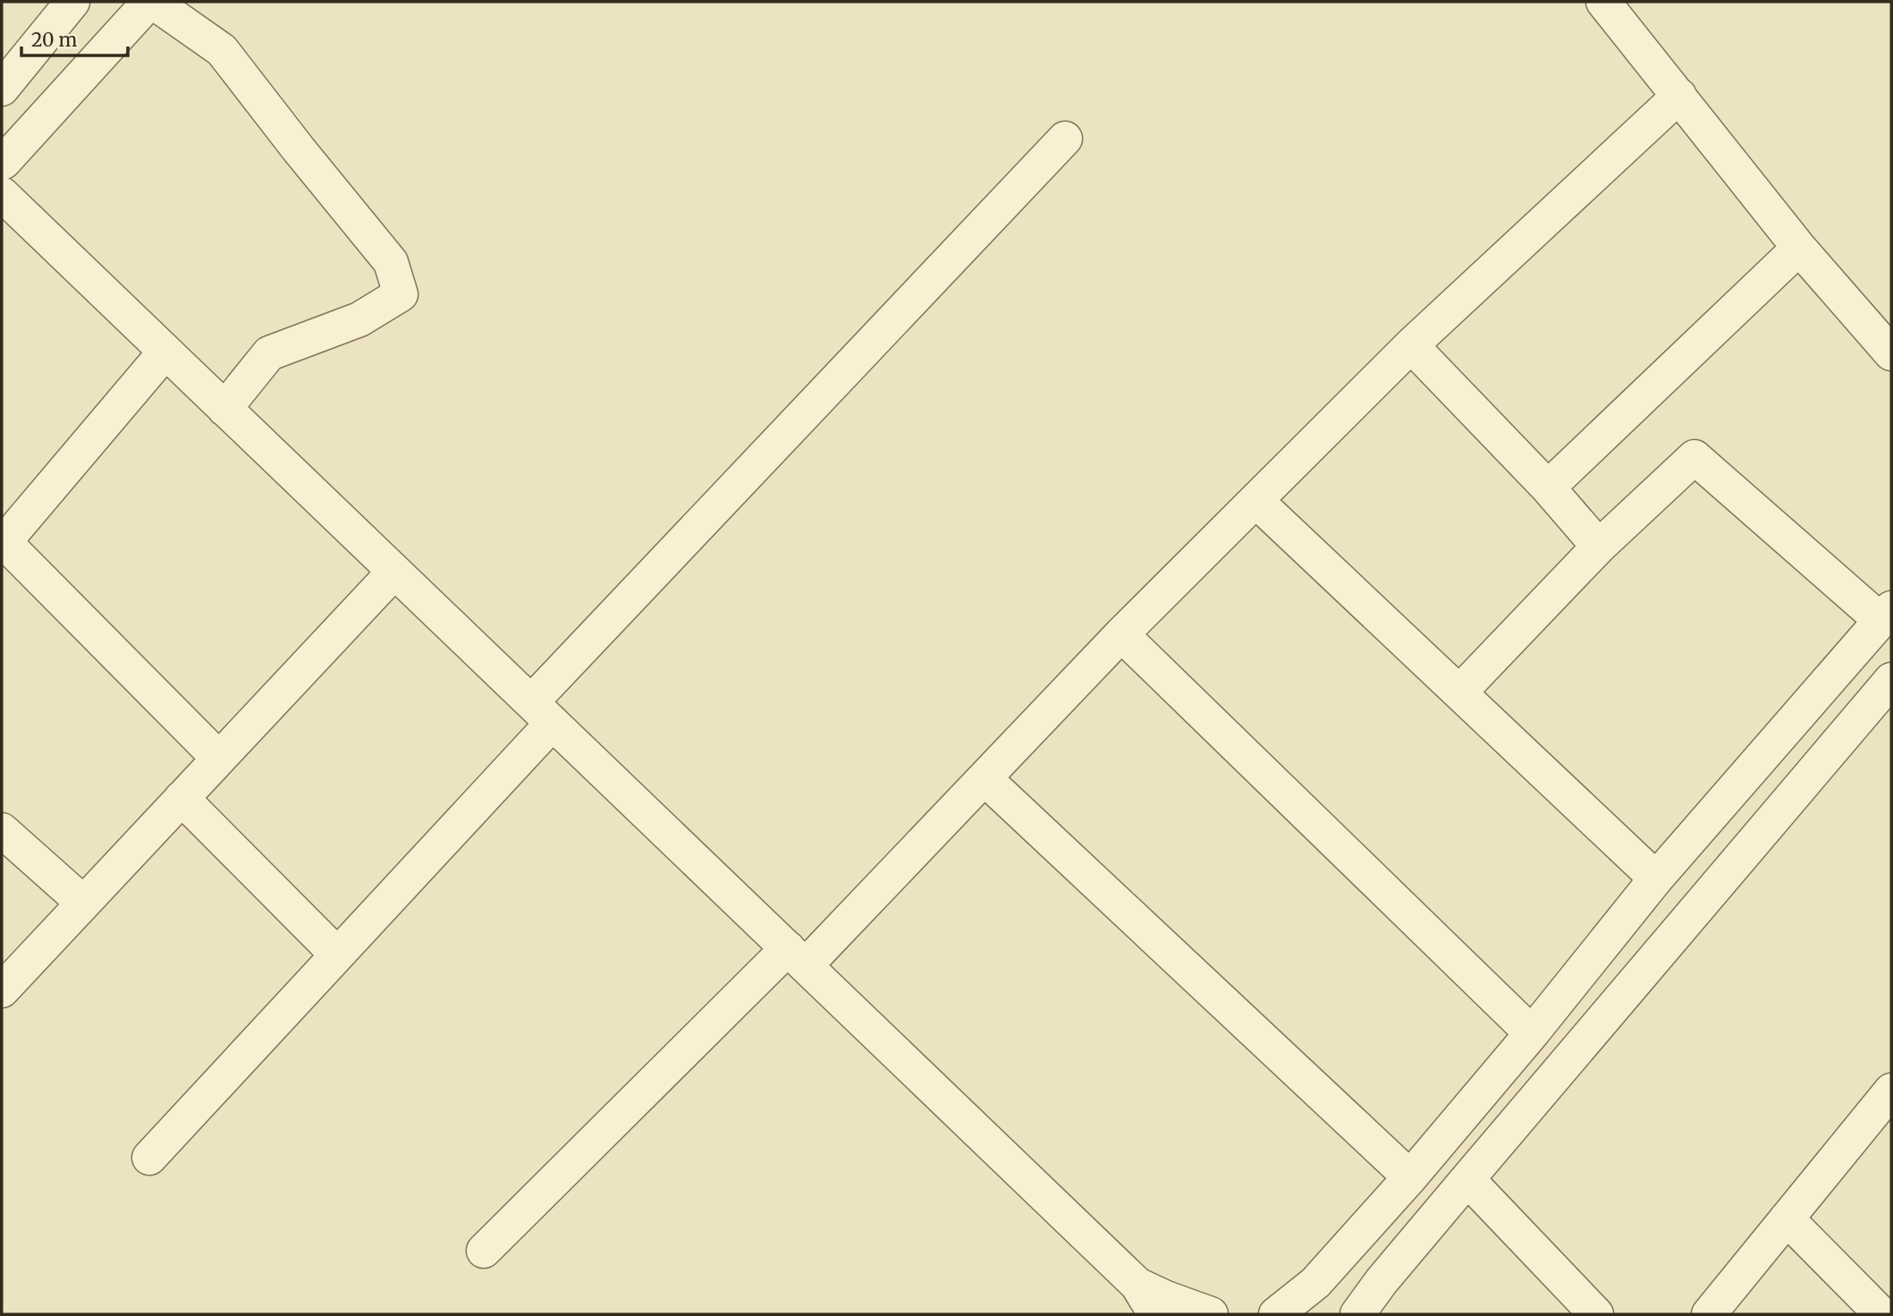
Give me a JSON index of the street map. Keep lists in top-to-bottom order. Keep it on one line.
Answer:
{"scale_bar":"20 m"}
